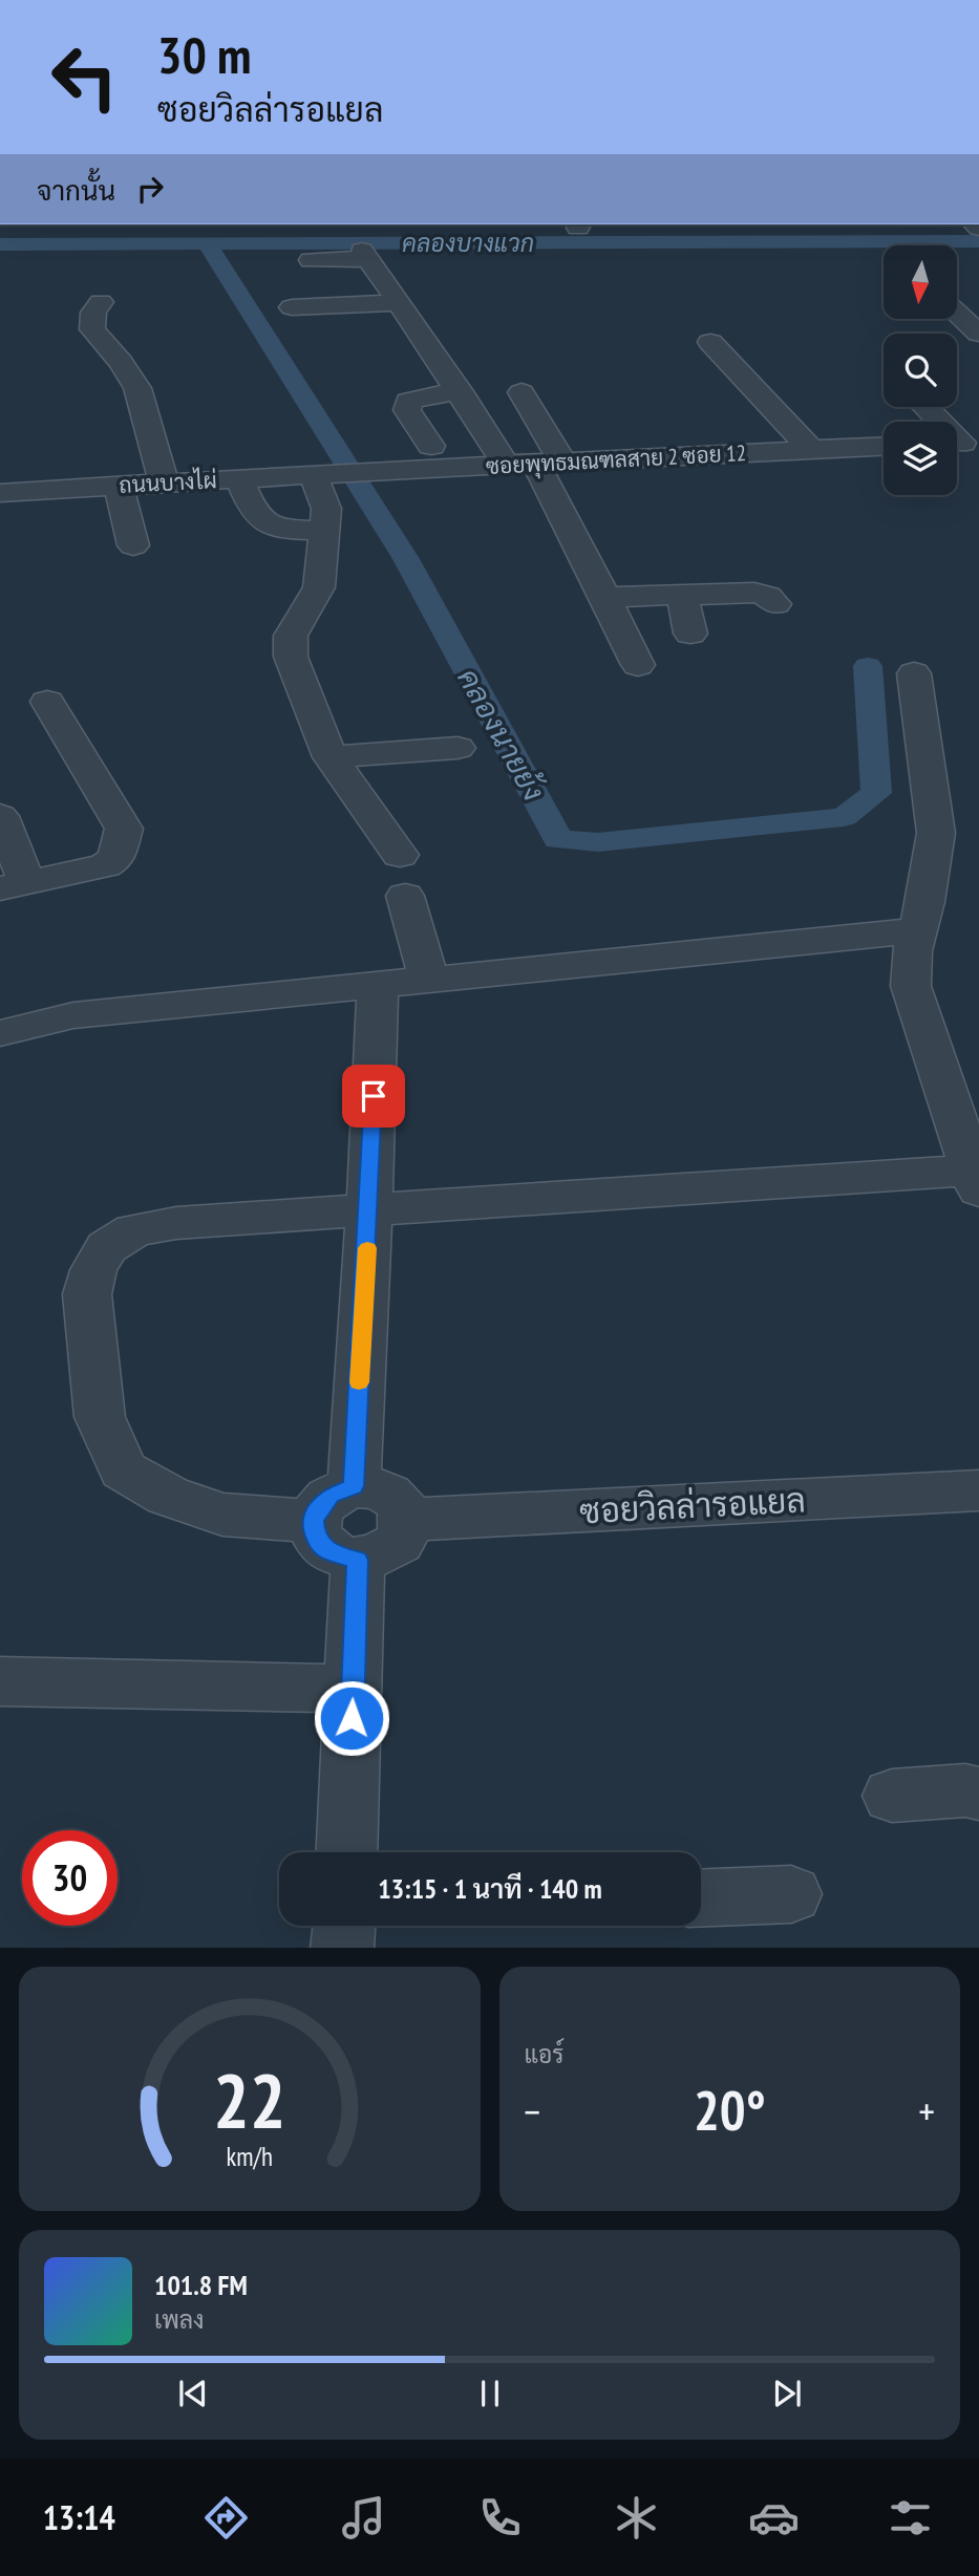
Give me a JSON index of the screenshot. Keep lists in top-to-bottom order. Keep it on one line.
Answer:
{"streets":{"street":["ซอยพุทธมณฑลสาย 2 ซอย 12","ถนนบางไผ่","ซอยวิลล่ารอแยล"]},"crossings":[["ซอยพุทธมณฑลสาย 2 ซอย 12","ถนนบางไผ่"]],"water":["คลองบางแวก","คลองนายย้ง"],"north":"bottom","page":{"turn":["30 m","ซอยวิลล่ารอแยล"],"then":"จากนั้น","limit":"30","trip":"13:15 · 1 นาที · 140 m","tile":"แอร์","heat":["−","20°","+"],"song":["101.8 FM","เพลง"],"tabs":"13:14","gauge":["22","km/h"]}}
